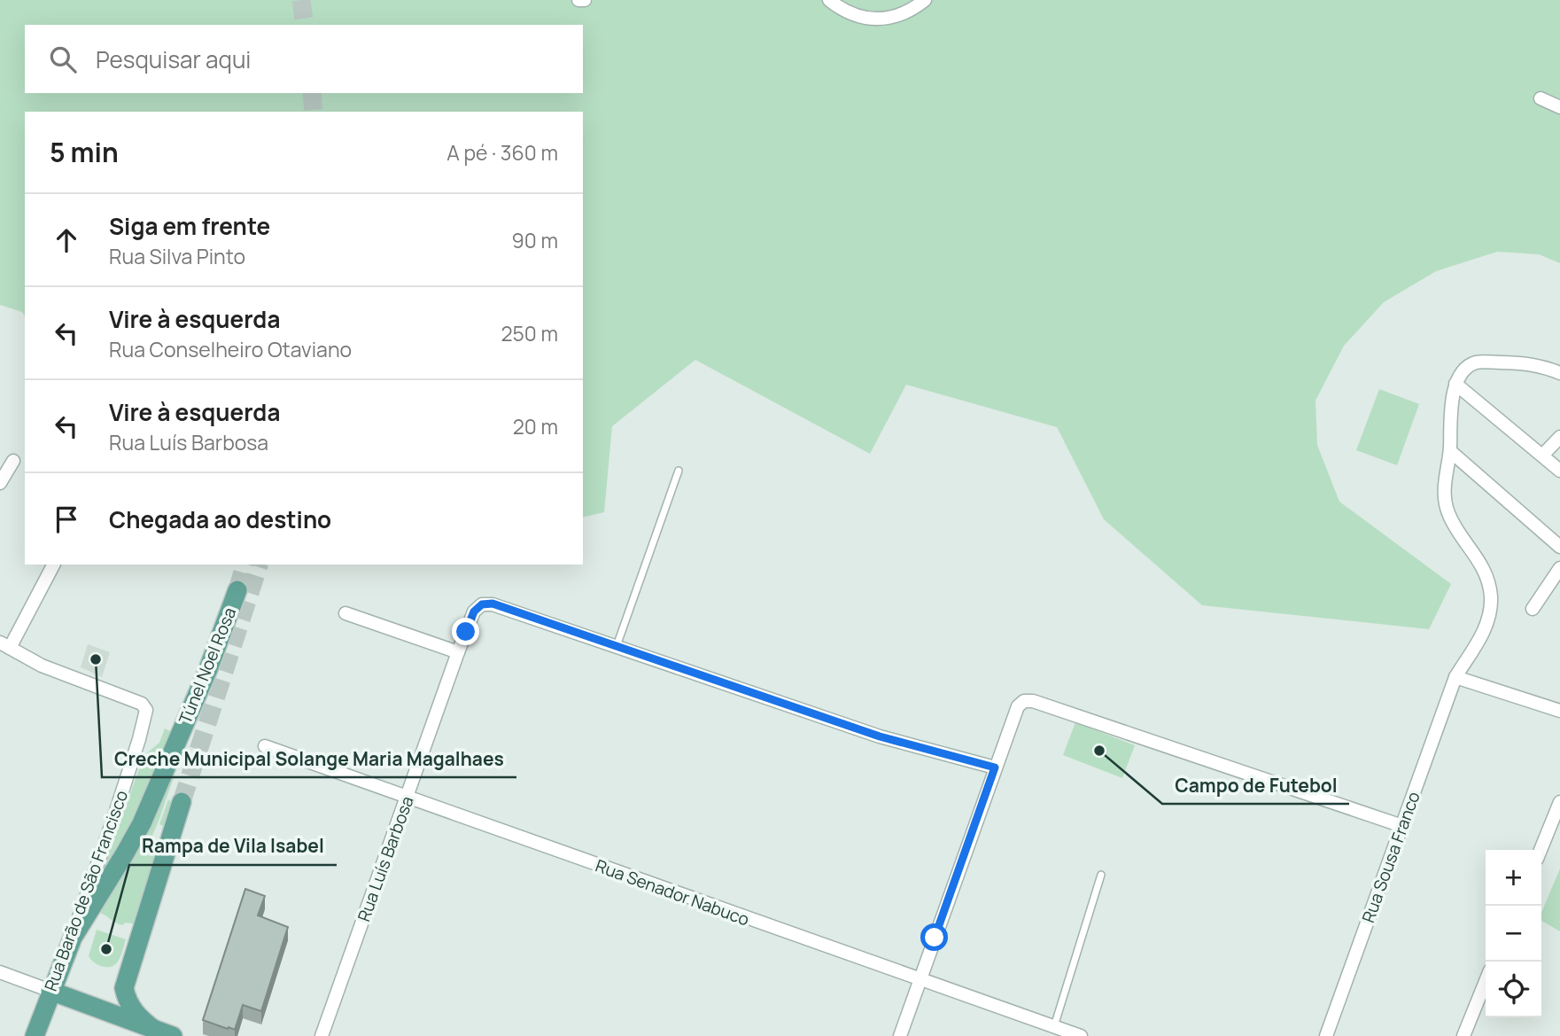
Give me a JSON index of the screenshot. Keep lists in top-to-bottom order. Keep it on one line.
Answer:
{"streets":{"main road":["Túnel Noel Rosa","Rua Barão de São Francisco"],"street":["Rua Sousa Franco","Rua Luís Barbosa","Rua Senador Nabuco"]},"crossings":[["Túnel Noel Rosa","Rua Barão de São Francisco"],["Rua Luís Barbosa","Rua Senador Nabuco"]],"places":["Creche Municipal Solange Maria Magalhaes","Campo de Futebol","Rampa de Vila Isabel"],"page":{"search":"Pesquisar aqui","heading":["5 min","A pé · 360 m"],"list":[["Siga em frente","Rua Silva Pinto","90 m"],["Vire à esquerda","Rua Conselheiro Otaviano","250 m"],["Vire à esquerda","Rua Luís Barbosa","20 m"],"Chegada ao destino"],"map_buttons":["+","−"]}}
